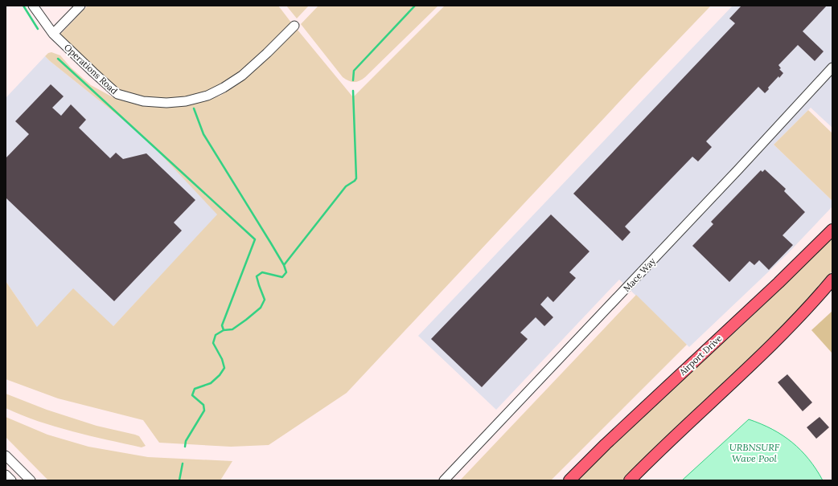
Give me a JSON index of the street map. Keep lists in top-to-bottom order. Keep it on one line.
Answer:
{"streets":{"main road":["Airport Drive"],"street":["Operations Road","Mace Way"]},"water":["URBNSURF Wave Pool"]}
